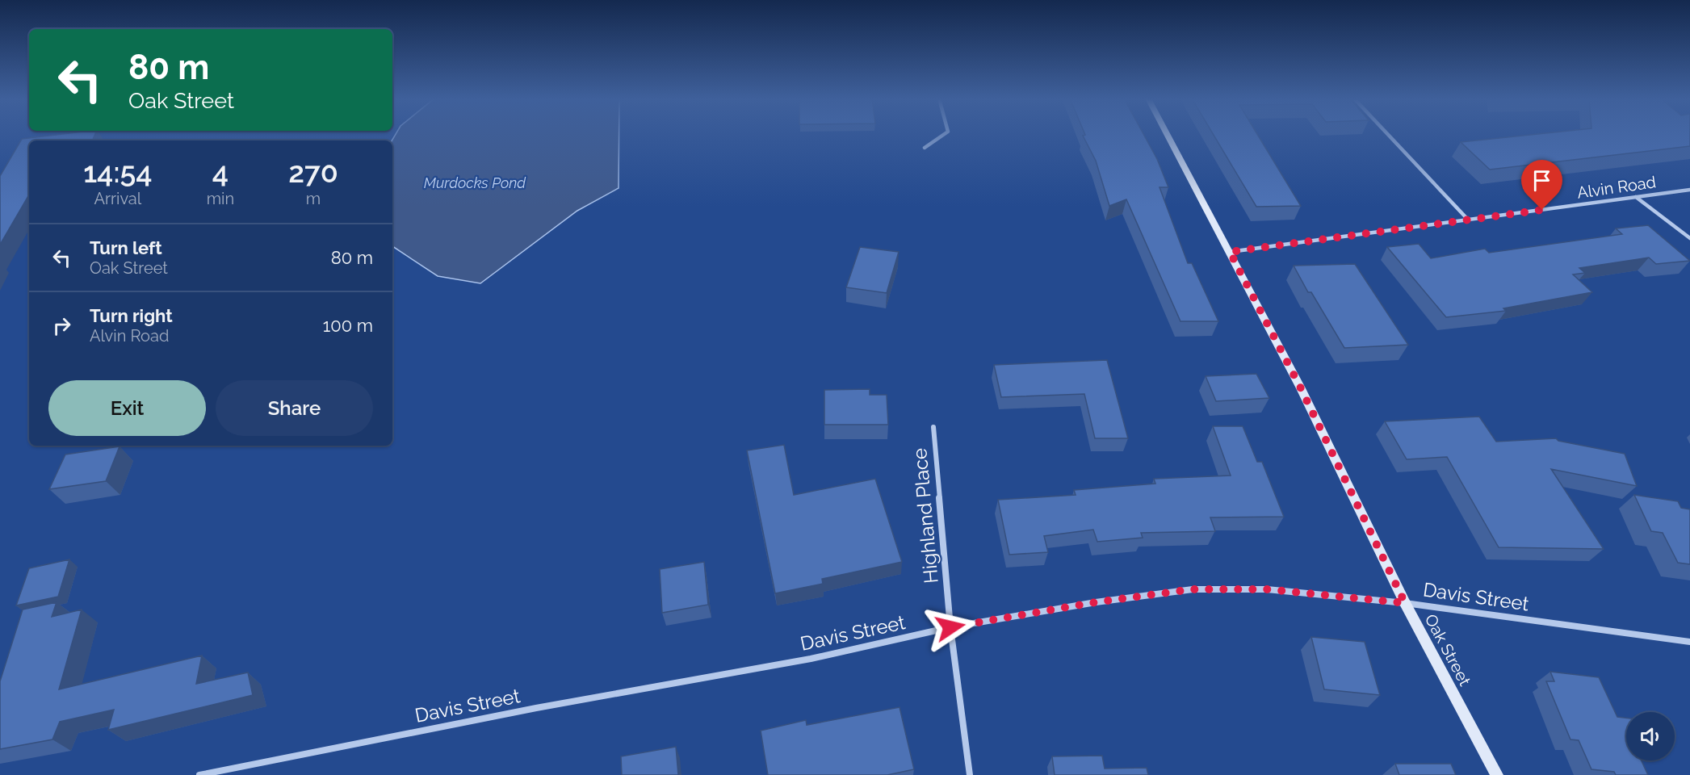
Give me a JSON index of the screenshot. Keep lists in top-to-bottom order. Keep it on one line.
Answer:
{"streets":{"main road":["Oak Street"],"street":["Alvin Road","Highland Place","Davis Street"]},"crossings":[["Alvin Road","Oak Street"],["Highland Place","Davis Street"],["Davis Street","Oak Street"]],"water":["Murdocks Pond"],"page":{"turn":["80 m","Oak Street"],"eta":["14:54","Arrival","4","min","270","m"],"list":[{"name":"Turn left","note":"Oak Street","value":"80 m"},{"name":"Turn right","note":"Alvin Road","value":"100 m"}],"buttons":["Exit","Share"]}}
